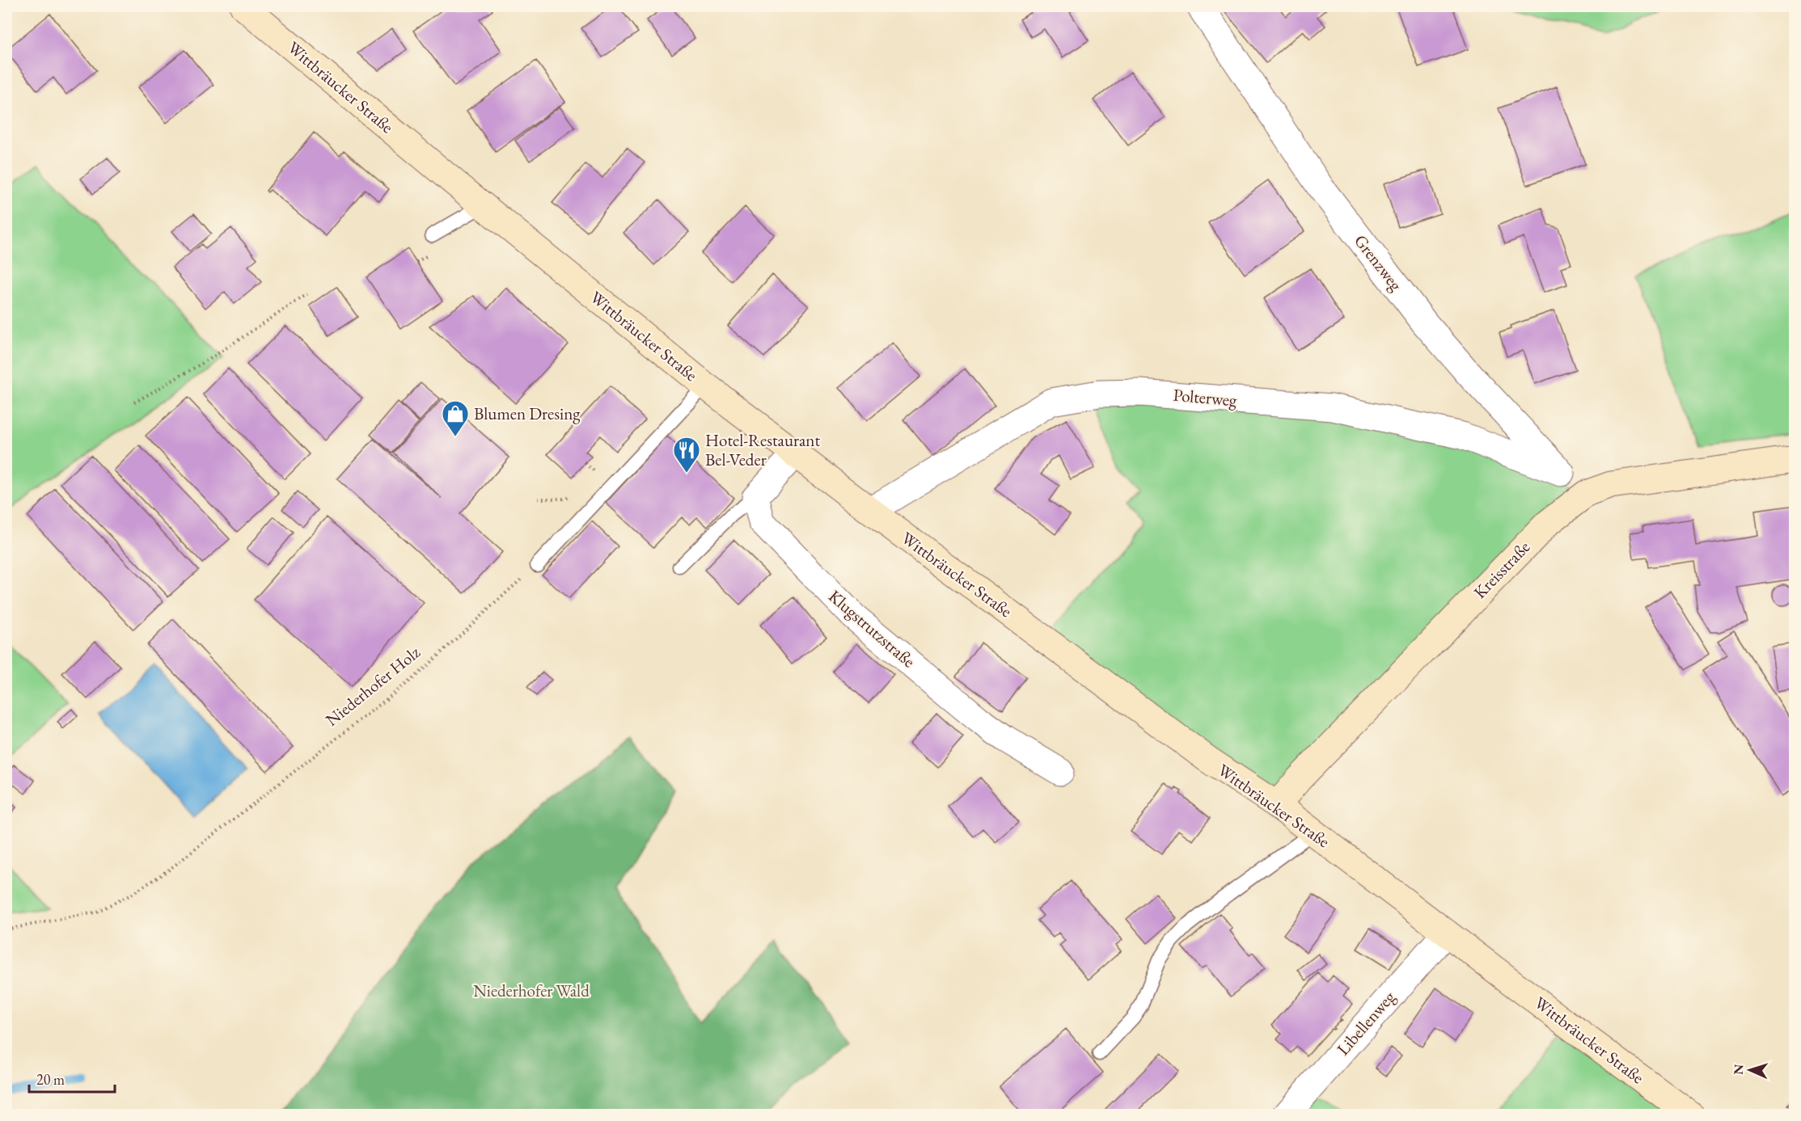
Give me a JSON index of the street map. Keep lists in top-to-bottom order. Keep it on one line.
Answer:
{"streets":{"main road":["Wittbräucker Straße","Kreisstraße"],"street":["Grenzweg","Polterweg","Klugstrutzstraße","Libellenweg"],"path":["Niederhofer Holz"]},"crossings":[["Wittbräucker Straße","Polterweg"],["Wittbräucker Straße","Kreisstraße"],["Wittbräucker Straße","Libellenweg"],["Grenzweg","Polterweg"],["Grenzweg","Kreisstraße"]],"parks":["Niederhofer Wald"],"places":{"shop":["Blumen Dresing"],"restaurant":["Hotel-Restaurant Bel-Veder"]},"scale_bar":"20 m","north":"left"}
